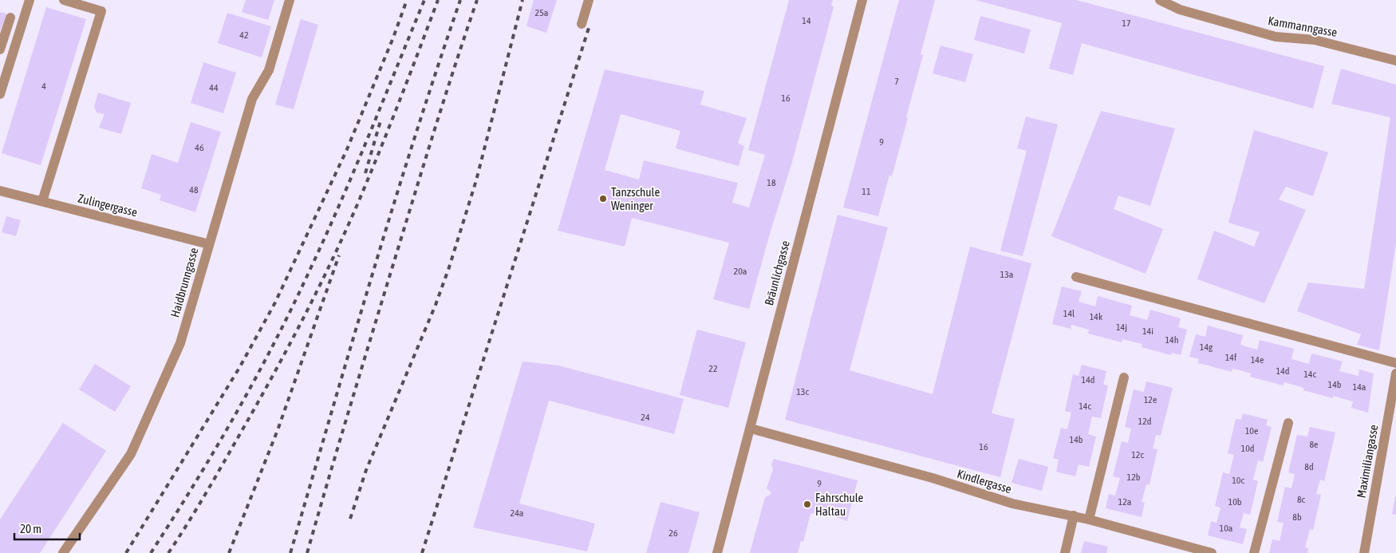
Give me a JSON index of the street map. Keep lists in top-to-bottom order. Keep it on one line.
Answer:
{"streets":{"street":["Kammanngasse","Zulingergasse","Bräunlichgasse","Haidbrunngasse","Maximiliangasse","Kindlergasse"]},"crossings":[["Zulingergasse","Haidbrunngasse"],["Bräunlichgasse","Kindlergasse"]],"places":["Tanzschule Weninger","Fahrschule Haltau"],"house_numbers":["25a","14","17","42","7","4","44","16","9","46","18","48","11","20a","13a","14l","14k","14j","14i","14h","14g","14f","14e","22","14d","14c","14d","14b","14a","13c","12e","14c","24","12d","10e","14b","8e","16","10d","12c","8d","12b","10c","9","8c","12a","10b","24a","8b","10a","26"],"scale_bar":"20 m"}
